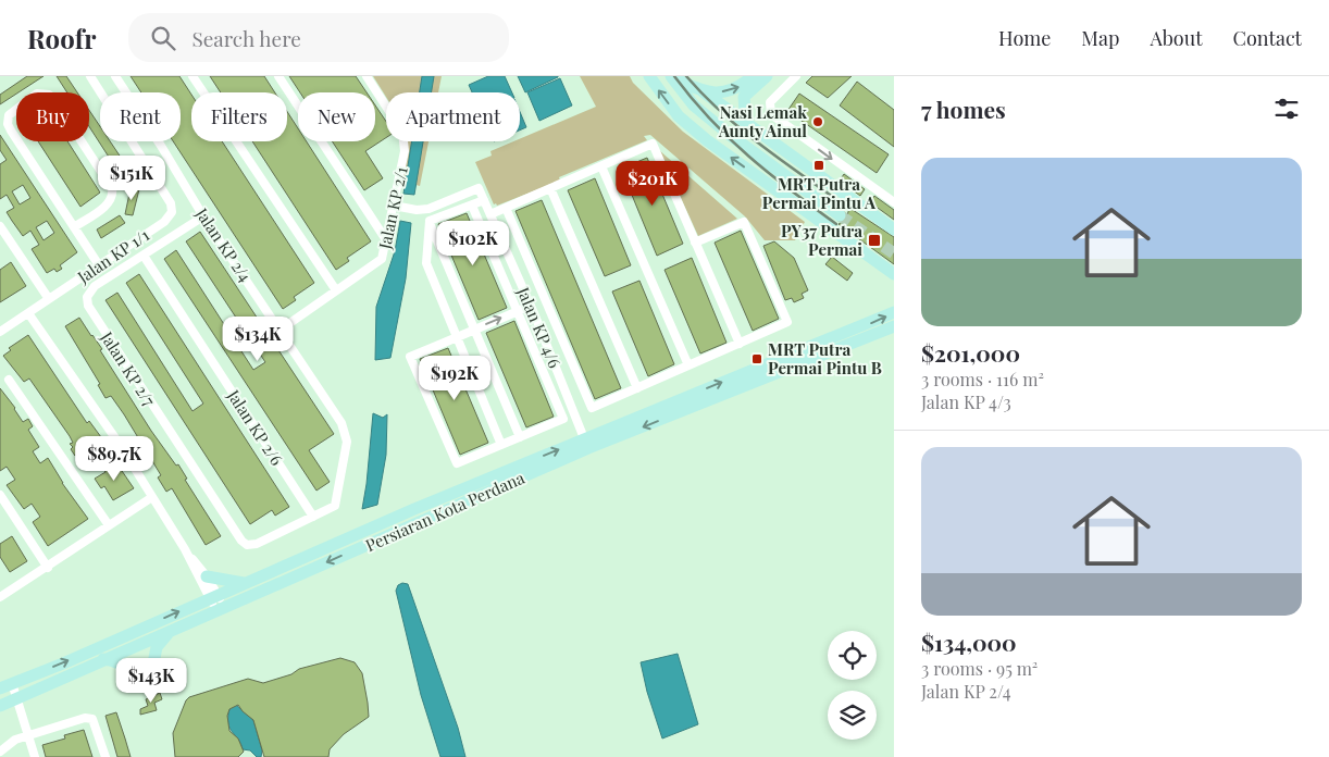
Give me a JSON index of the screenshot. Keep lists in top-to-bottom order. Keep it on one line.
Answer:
{"streets":{"street":["Jalan KP 2/1","Jalan KP 2/4","Jalan KP 1/1","Jalan KP 4/6","Jalan KP 2/7","Jalan KP 2/6","Persiaran Kota Perdana"]},"crossings":[["Jalan KP 2/1","Jalan KP 2/4"],["Jalan KP 2/1","Jalan KP 4/6"],["Jalan KP 2/4","Jalan KP 2/7"],["Jalan KP 2/4","Jalan KP 2/6"],["Jalan KP 4/6","Persiaran Kota Perdana"],["Jalan KP 2/7","Jalan KP 2/6"]],"places":{"other":["Nasi Lemak Aunty Ainul"],"transit":["MRT Putra Permai Pintu A","PY37 Putra Permai","MRT Putra Permai Pintu B"]},"page":{"header":"Roofr","search":"Search here","nav":["Home","Map","About","Contact"],"heading":"7 homes","chip":["Buy","Rent","Filters","New","Apartment"],"list":[{"name":"$201,000","note":"3 rooms · 116 m² · Jalan KP 4/3"},{"name":"$134,000","note":"3 rooms · 95 m² · Jalan KP 2/4"}],"price":["$151K","$201K","$102K","$134K","$192K","$89.7K","$143K"]}}
